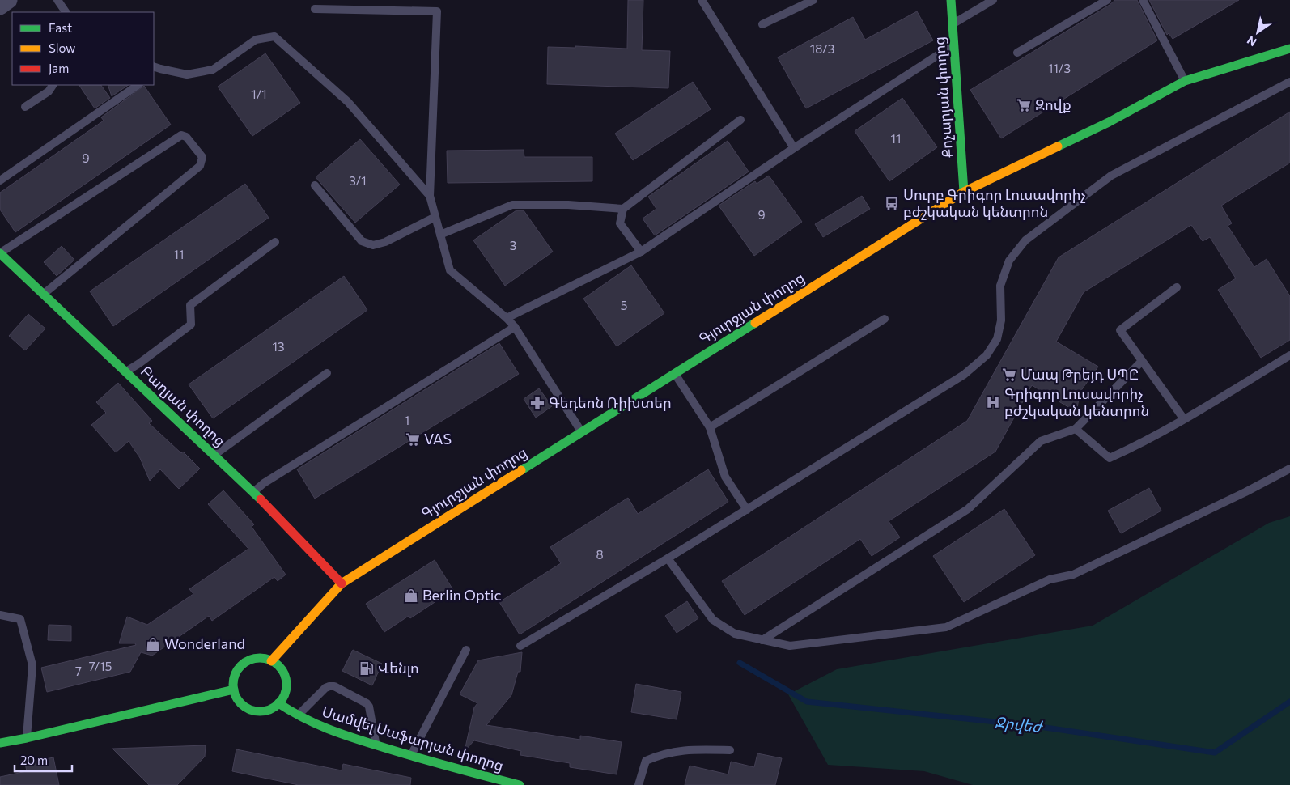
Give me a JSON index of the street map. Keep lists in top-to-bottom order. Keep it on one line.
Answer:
{"streets":{"main road":["Քոչարյան փողոց","Գյուրջյան փողոց","Բաղյան փողոց","Սամվել Սաֆարյան փողոց"]},"crossings":[["Քոչարյան փողոց","Գյուրջյան փողոց"],["Գյուրջյան փողոց","Բաղյան փողոց"],["Գյուրջյան փողոց","Սամվել Սաֆարյան փողոց"]],"water":["Ջրվեժ"],"places":{"supermarket":["Զովք","Մապ Թրեյդ ՍՊԸ","VAS"],"bus stop":["Սուրբ Գրիգոր Լուսավորիչ բժշկական կենտրոն"],"hospital":["Գրիգոր Լուսավորիչ բժշկական կենտրոն"],"pharmacy":["Գեդեոն Ռիխտեր"],"shop":["Berlin Optic","Wonderland"],"fuel station":["Վենլո"]},"house_numbers":["18/3","11/3","1/1","11","9","3/1","9","3","11","5","13","1","8","7/15","7"],"legend":["Fast","Slow","Jam"],"scale_bar":"20 m","north":"bottom left"}
